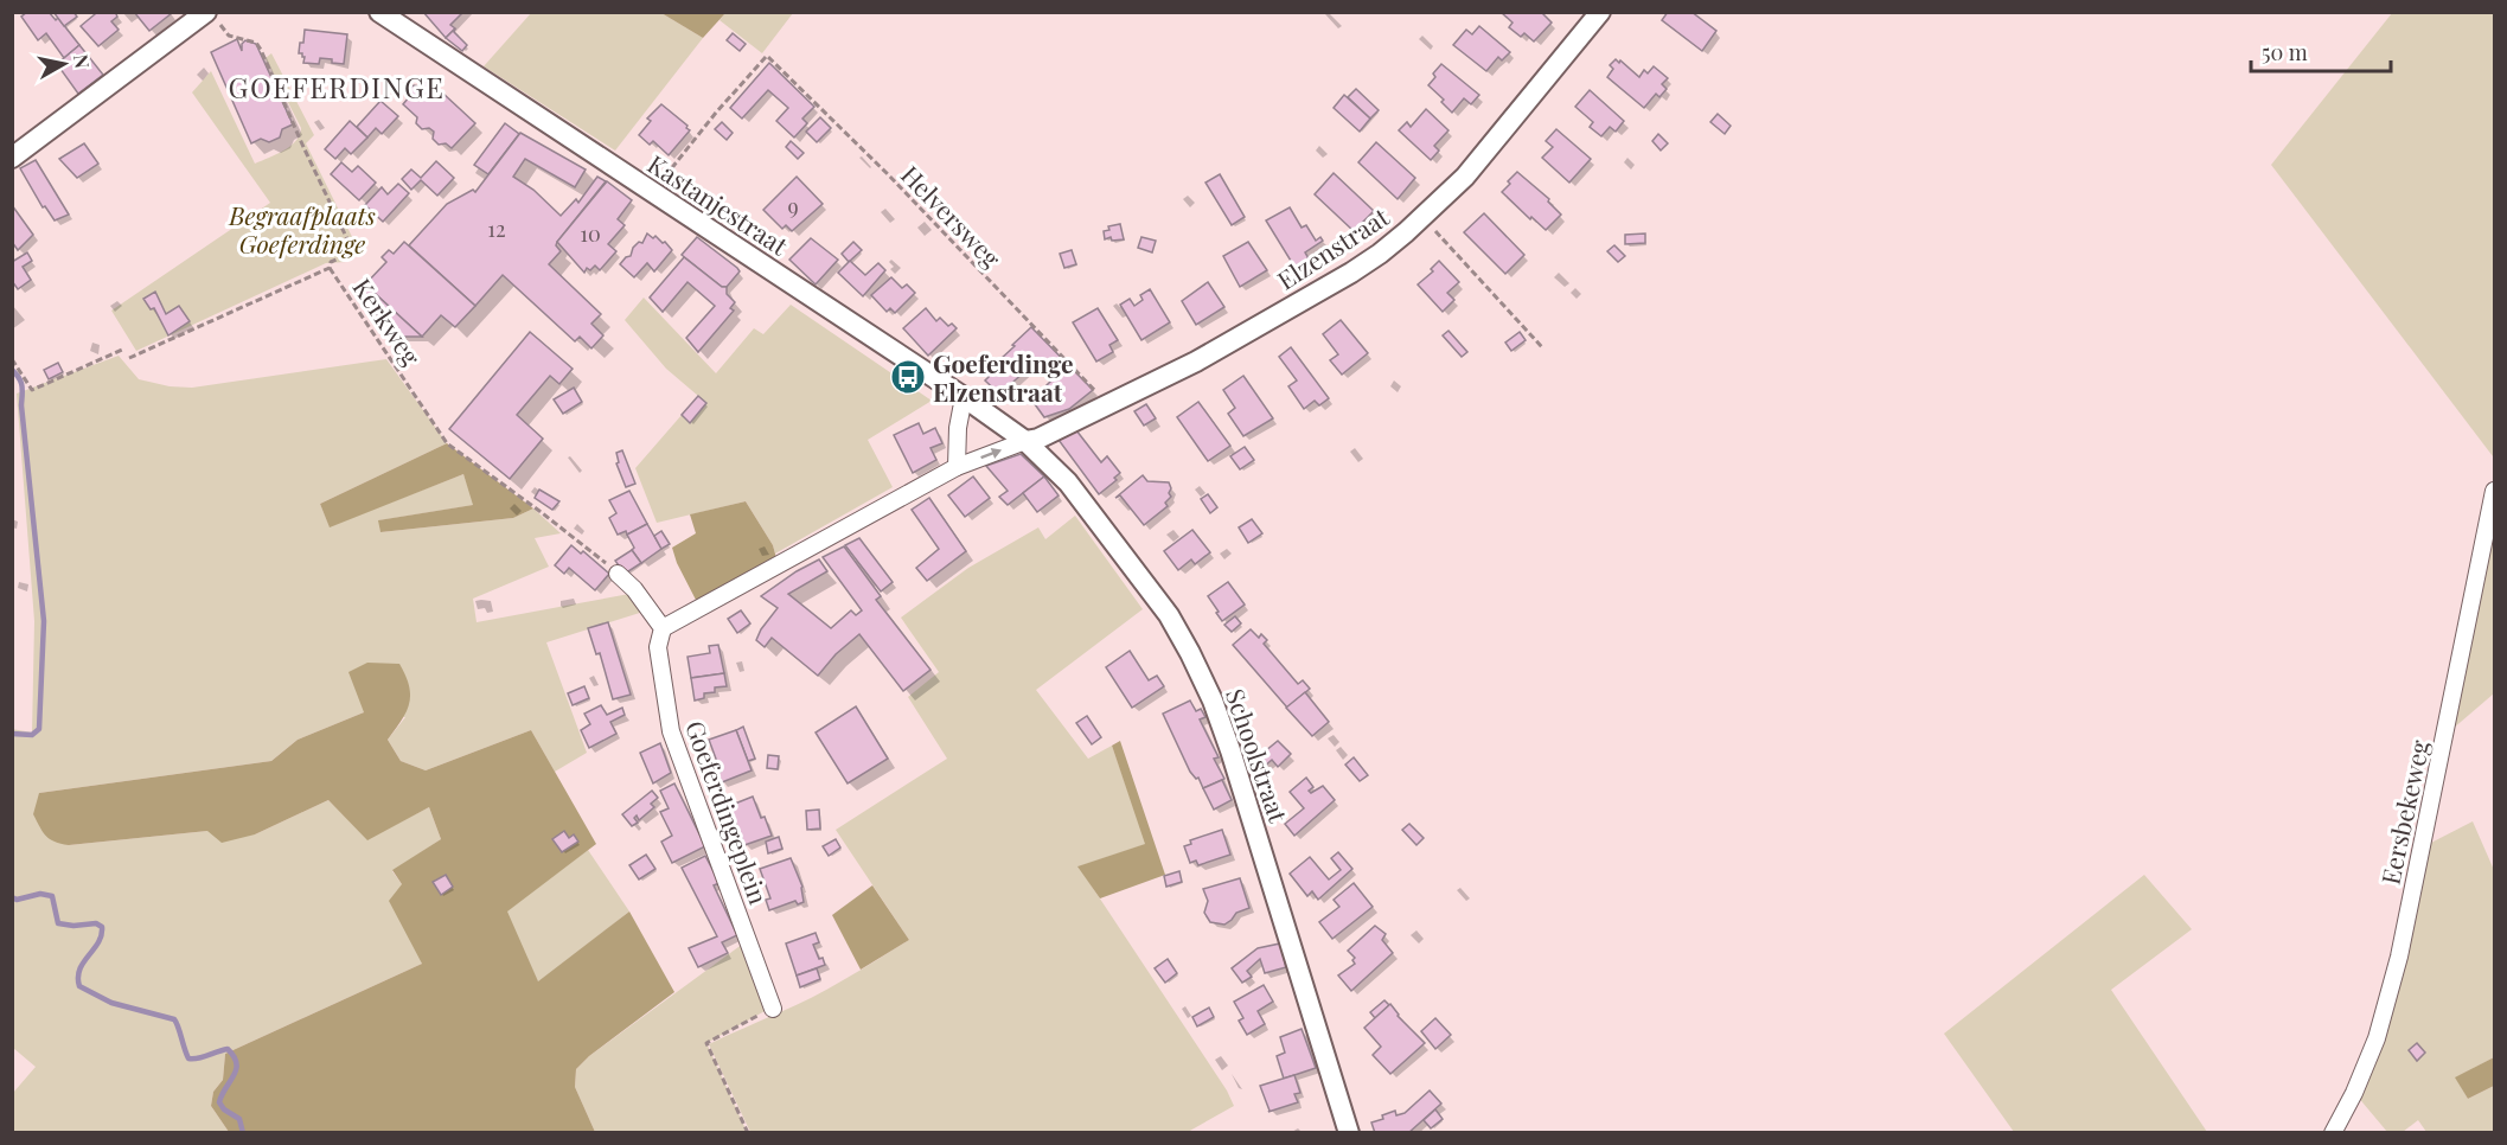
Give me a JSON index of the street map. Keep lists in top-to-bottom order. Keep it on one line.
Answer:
{"streets":{"street":["Kastanjestraat","Elzenstraat","Schoolstraat","Goeferdingeplein","Eersbekeweg"],"path":["Helversweg","Kerkweg"]},"crossings":[["Kastanjestraat","Helversweg"],["Kastanjestraat","Elzenstraat"],["Kastanjestraat","Schoolstraat"],["Helversweg","Elzenstraat"],["Elzenstraat","Schoolstraat"]],"districts":["GOEFERDINGE"],"parks":["Begraafplaats Goeferdinge"],"places":{"bus stop":["Goeferdinge Elzenstraat"]},"house_numbers":["9","12","10"],"scale_bar":"50 m","north":"right"}
